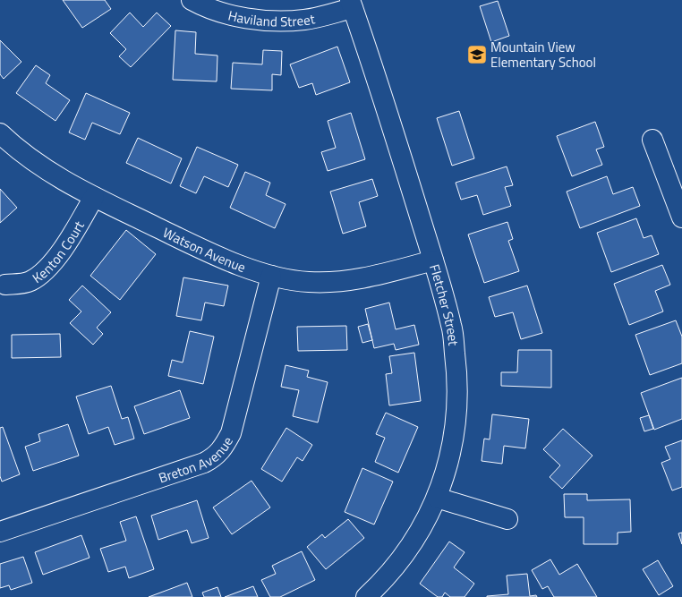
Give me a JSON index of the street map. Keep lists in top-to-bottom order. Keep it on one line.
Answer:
{"streets":{"street":["Haviland Street","Watson Avenue","Kenton Court","Fletcher Street","Breton Avenue"]},"crossings":[["Haviland Street","Fletcher Street"],["Watson Avenue","Kenton Court"],["Watson Avenue","Fletcher Street"],["Watson Avenue","Breton Avenue"]],"places":{"school or university":["Mountain View Elementary School"]}}
